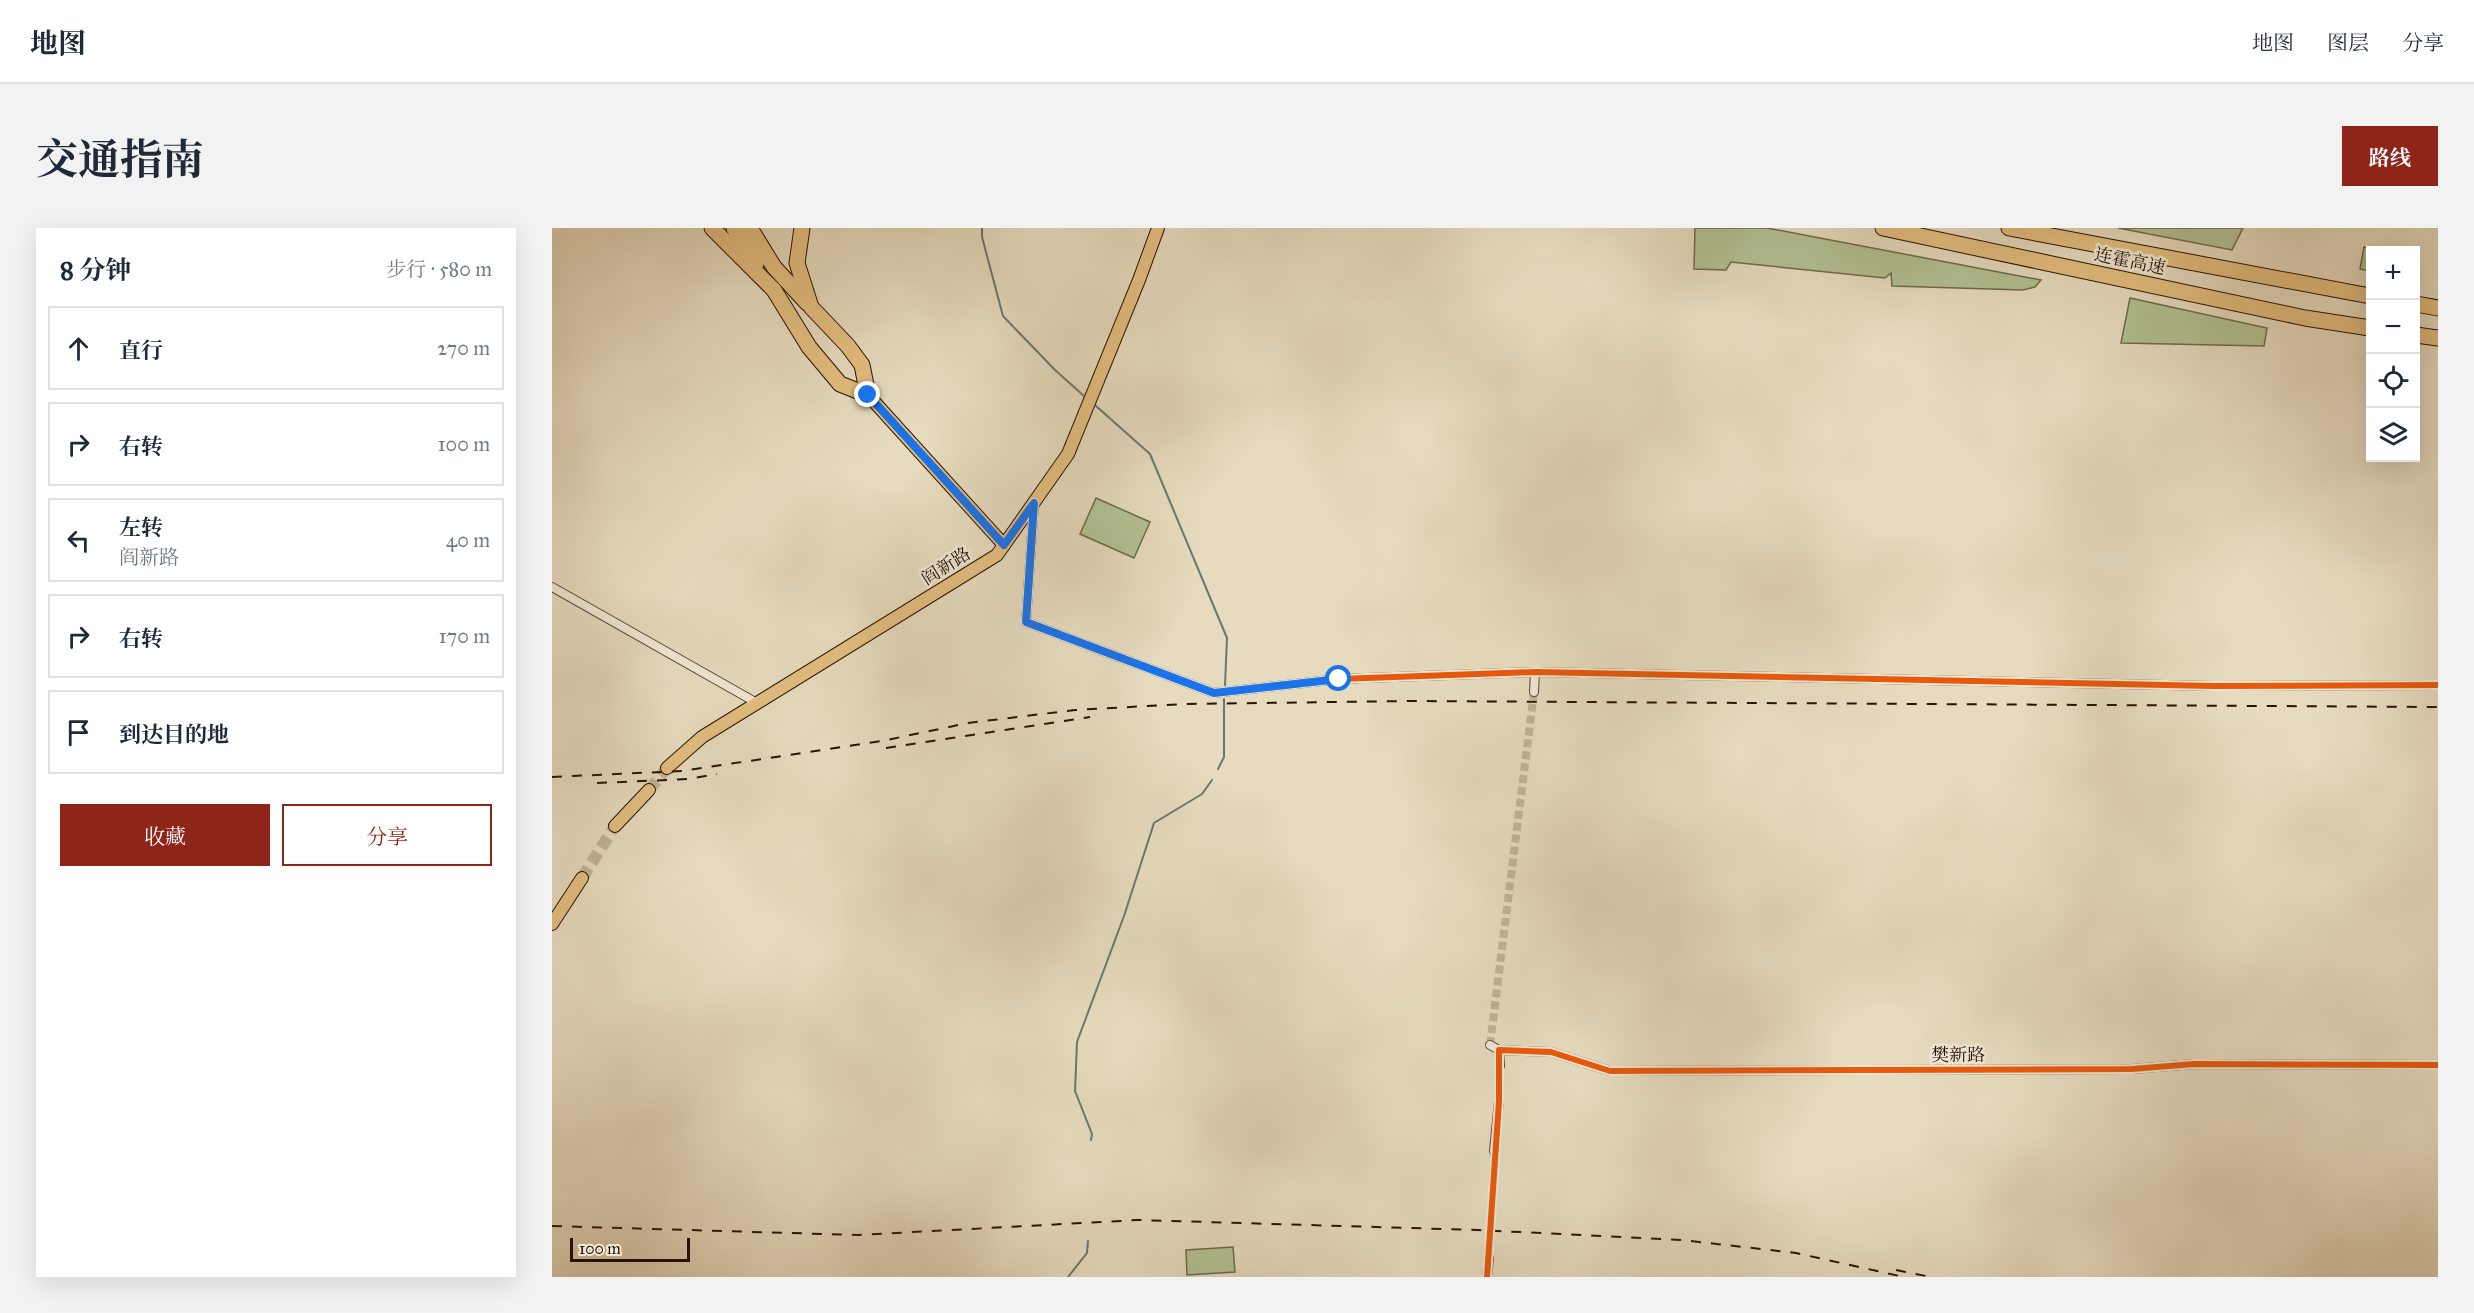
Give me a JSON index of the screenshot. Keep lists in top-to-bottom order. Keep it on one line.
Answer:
{"streets":{"highway":["连霍高速"],"main road":["阎新路"],"street":["樊新路"]},"scale_bar":"100 m","page":{"header":"地图","nav":["地图","图层","分享"],"title":"交通指南","buttons":["路线",["收藏","分享"]],"heading":["8 分钟","步行 · 580 m"],"map_buttons":["+","−"],"list":[["直行","270 m"],["右转","100 m"],["左转","阎新路","40 m"],["右转","170 m"],"到达目的地"],"scale":"100 m"}}
